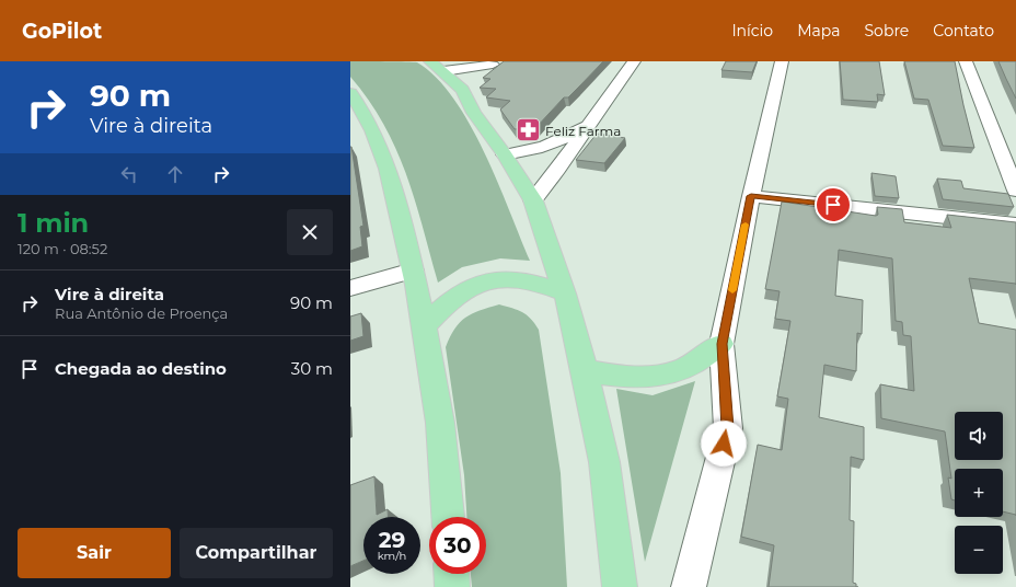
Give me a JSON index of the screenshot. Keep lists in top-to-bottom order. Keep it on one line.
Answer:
{"places":{"pharmacy":["Feliz Farma"]},"page":{"header":"GoPilot","nav":["Início","Mapa","Sobre","Contato"],"turn":["90 m","Vire à direita"],"heading":["1 min","120 m · 08:52"],"list":[{"name":"Vire à direita","note":"Rua Antônio de Proença","value":"90 m"},{"name":"Chegada ao destino","value":"30 m"}],"map_buttons":["+","−"],"speed":"29 km/h","limit":"30","buttons":["Sair","Compartilhar"]}}
